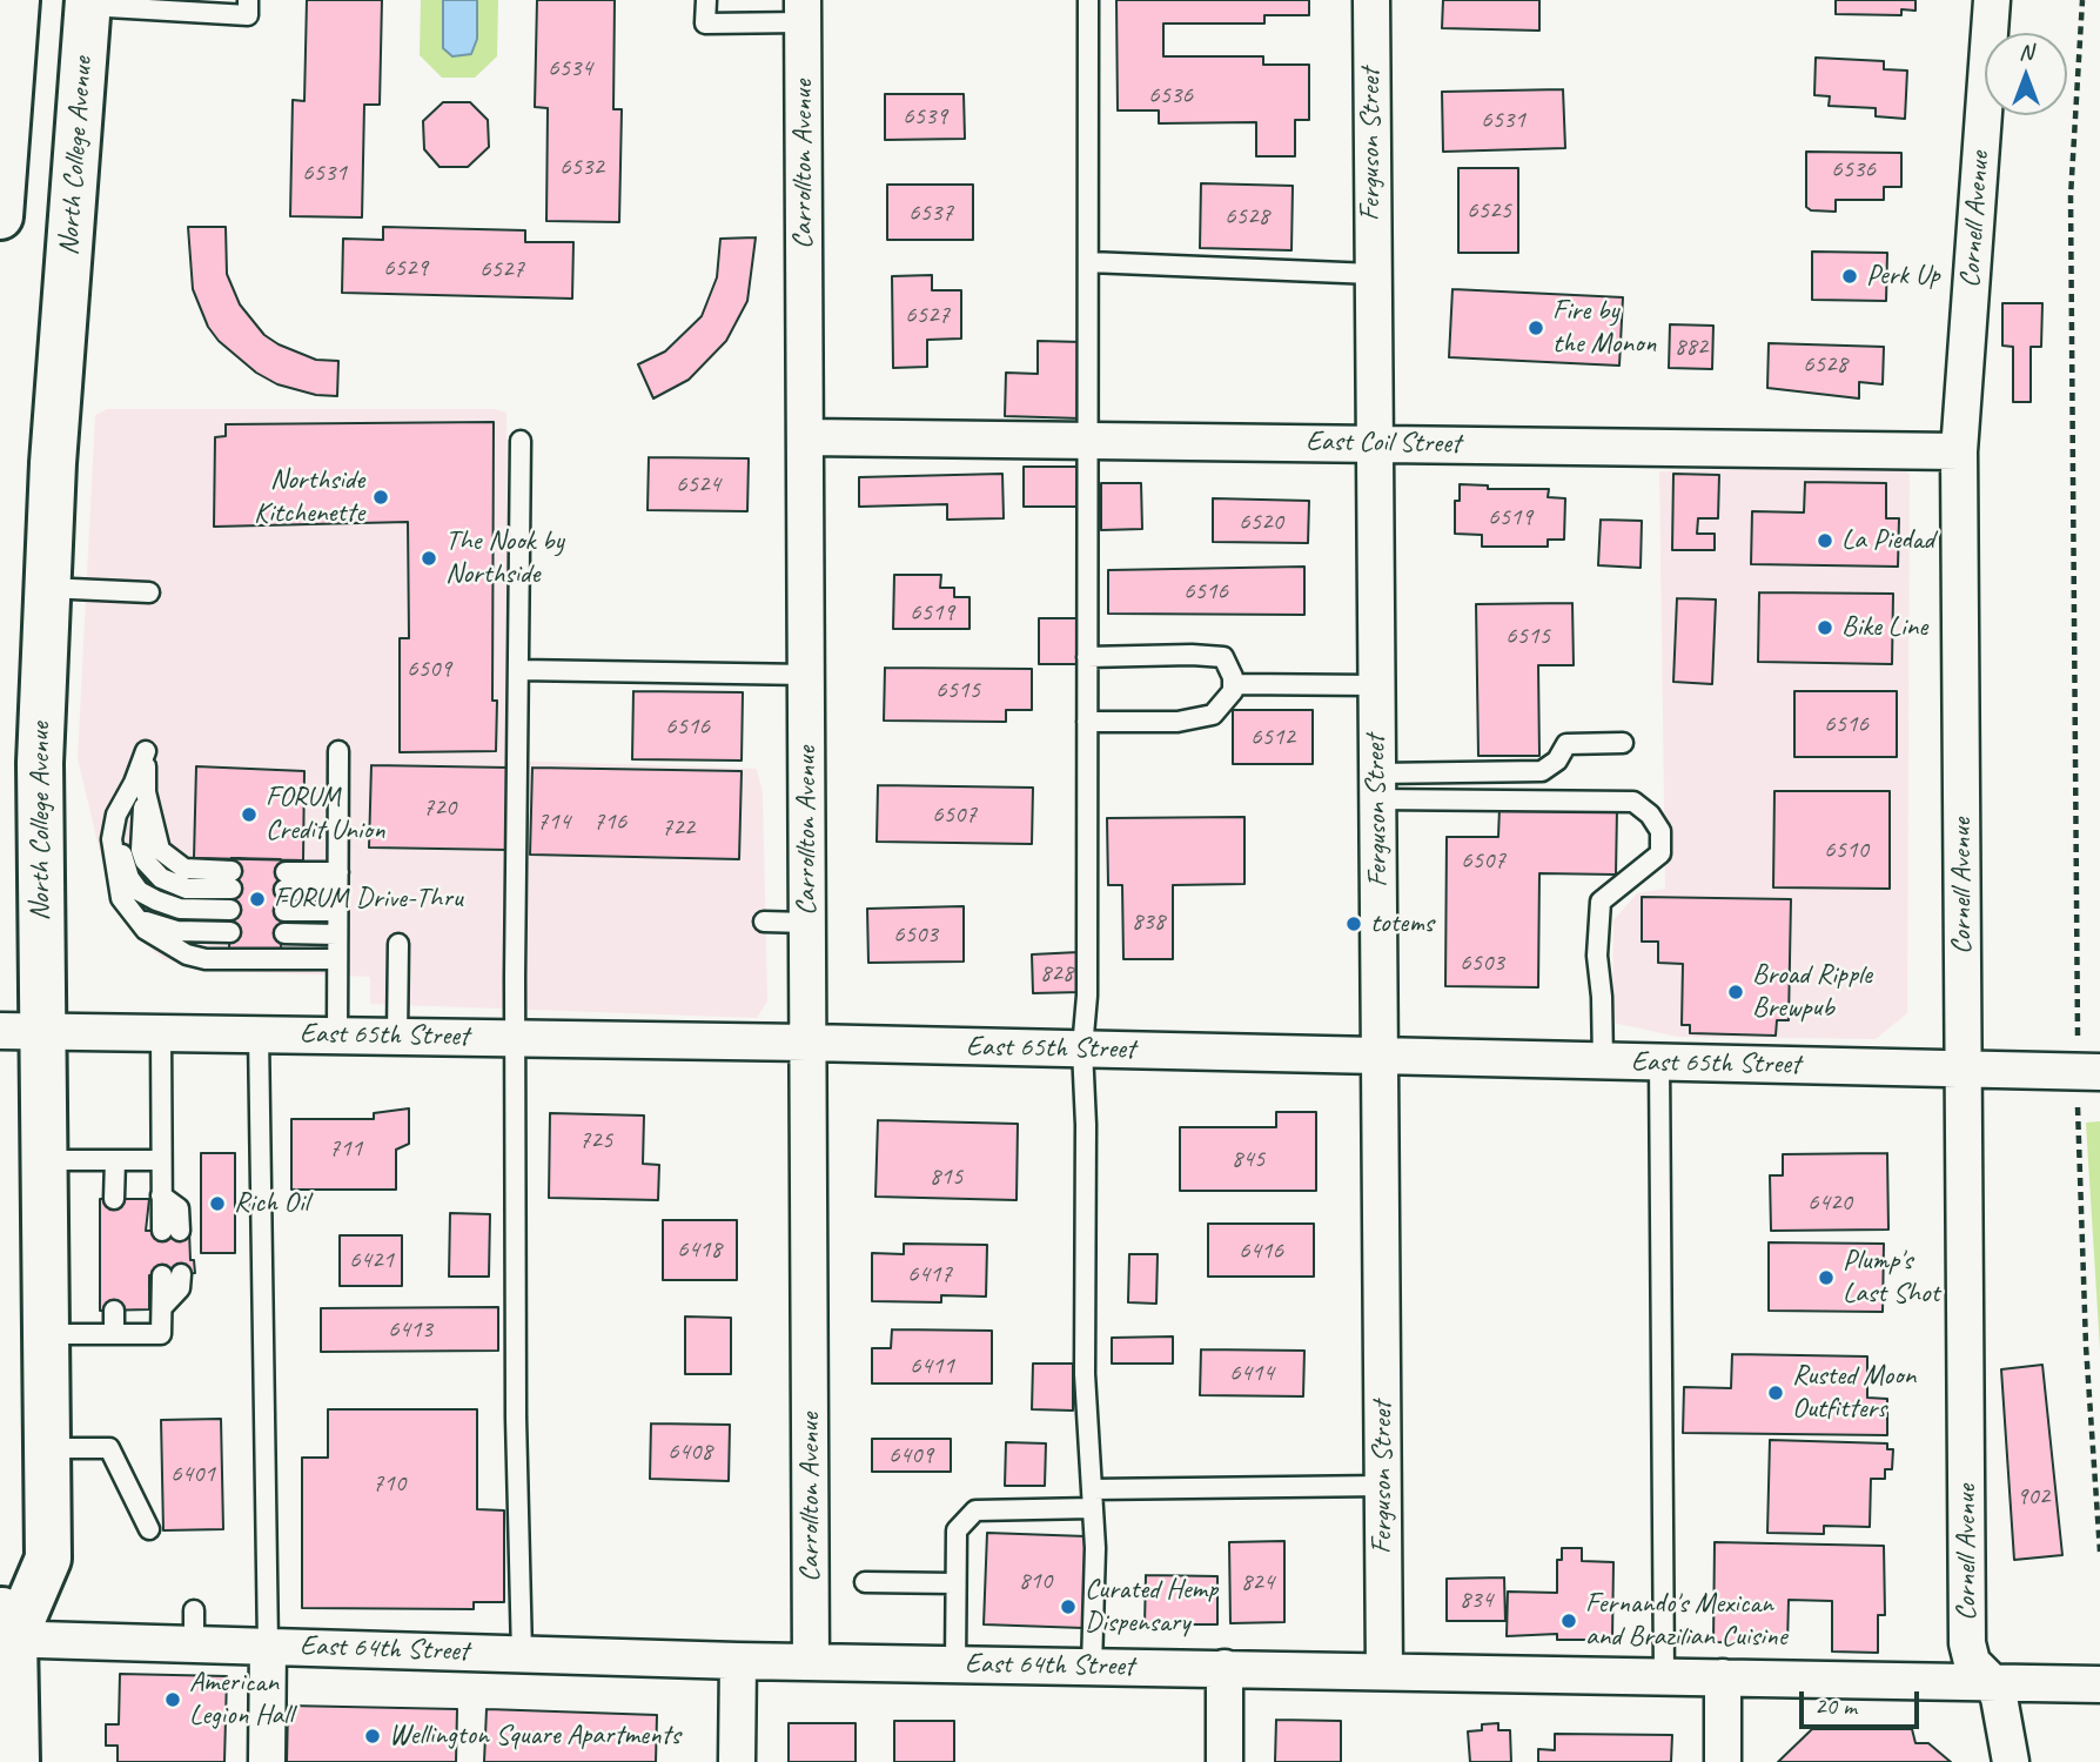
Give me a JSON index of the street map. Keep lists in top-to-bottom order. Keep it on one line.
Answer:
{"streets":{"main road":["North College Avenue"],"street":["Ferguson Street","Carrollton Avenue","Cornell Avenue","East Coil Street","East 65th Street","East 64th Street"]},"crossings":[["Ferguson Street","East Coil Street"],["Ferguson Street","East 65th Street"],["Ferguson Street","East 64th Street"],["North College Avenue","East 65th Street"],["North College Avenue","East 64th Street"],["Carrollton Avenue","East Coil Street"],["Carrollton Avenue","East 65th Street"],["Carrollton Avenue","East 64th Street"],["Cornell Avenue","East Coil Street"],["Cornell Avenue","East 65th Street"],["Cornell Avenue","East 64th Street"]],"places":["Perk Up","Fire by the Monon","Northside Kitchenette","La Piedad","The Nook by Northside","Bike Line","FORUM Credit Union","FORUM Drive-Thru","totems","Broad Ripple Brewpub","Rich Oil","Plump's Last Shot","Rusted Moon Outfitters","Curated Hemp Dispensary","Fernando's Mexican and Brazilian Cuisine","American Legion Hall","Wellington Square Apartments"],"house_numbers":["6534","6536","6539","6531","6532","6536","6531","6525","6537","6528","6529","6527","6527","882","6528","6524","6519","6520","6516","6519","6515","6509","6515","6516","6516","6512","720","6507","714","716","722","6510","6507","838","6503","6503","828","725","711","845","815","6420","6418","6416","6421","6417","6413","6411","6414","6408","6409","6401","710","902","810","824","834"],"scale_bar":"20 m","north":"top"}
